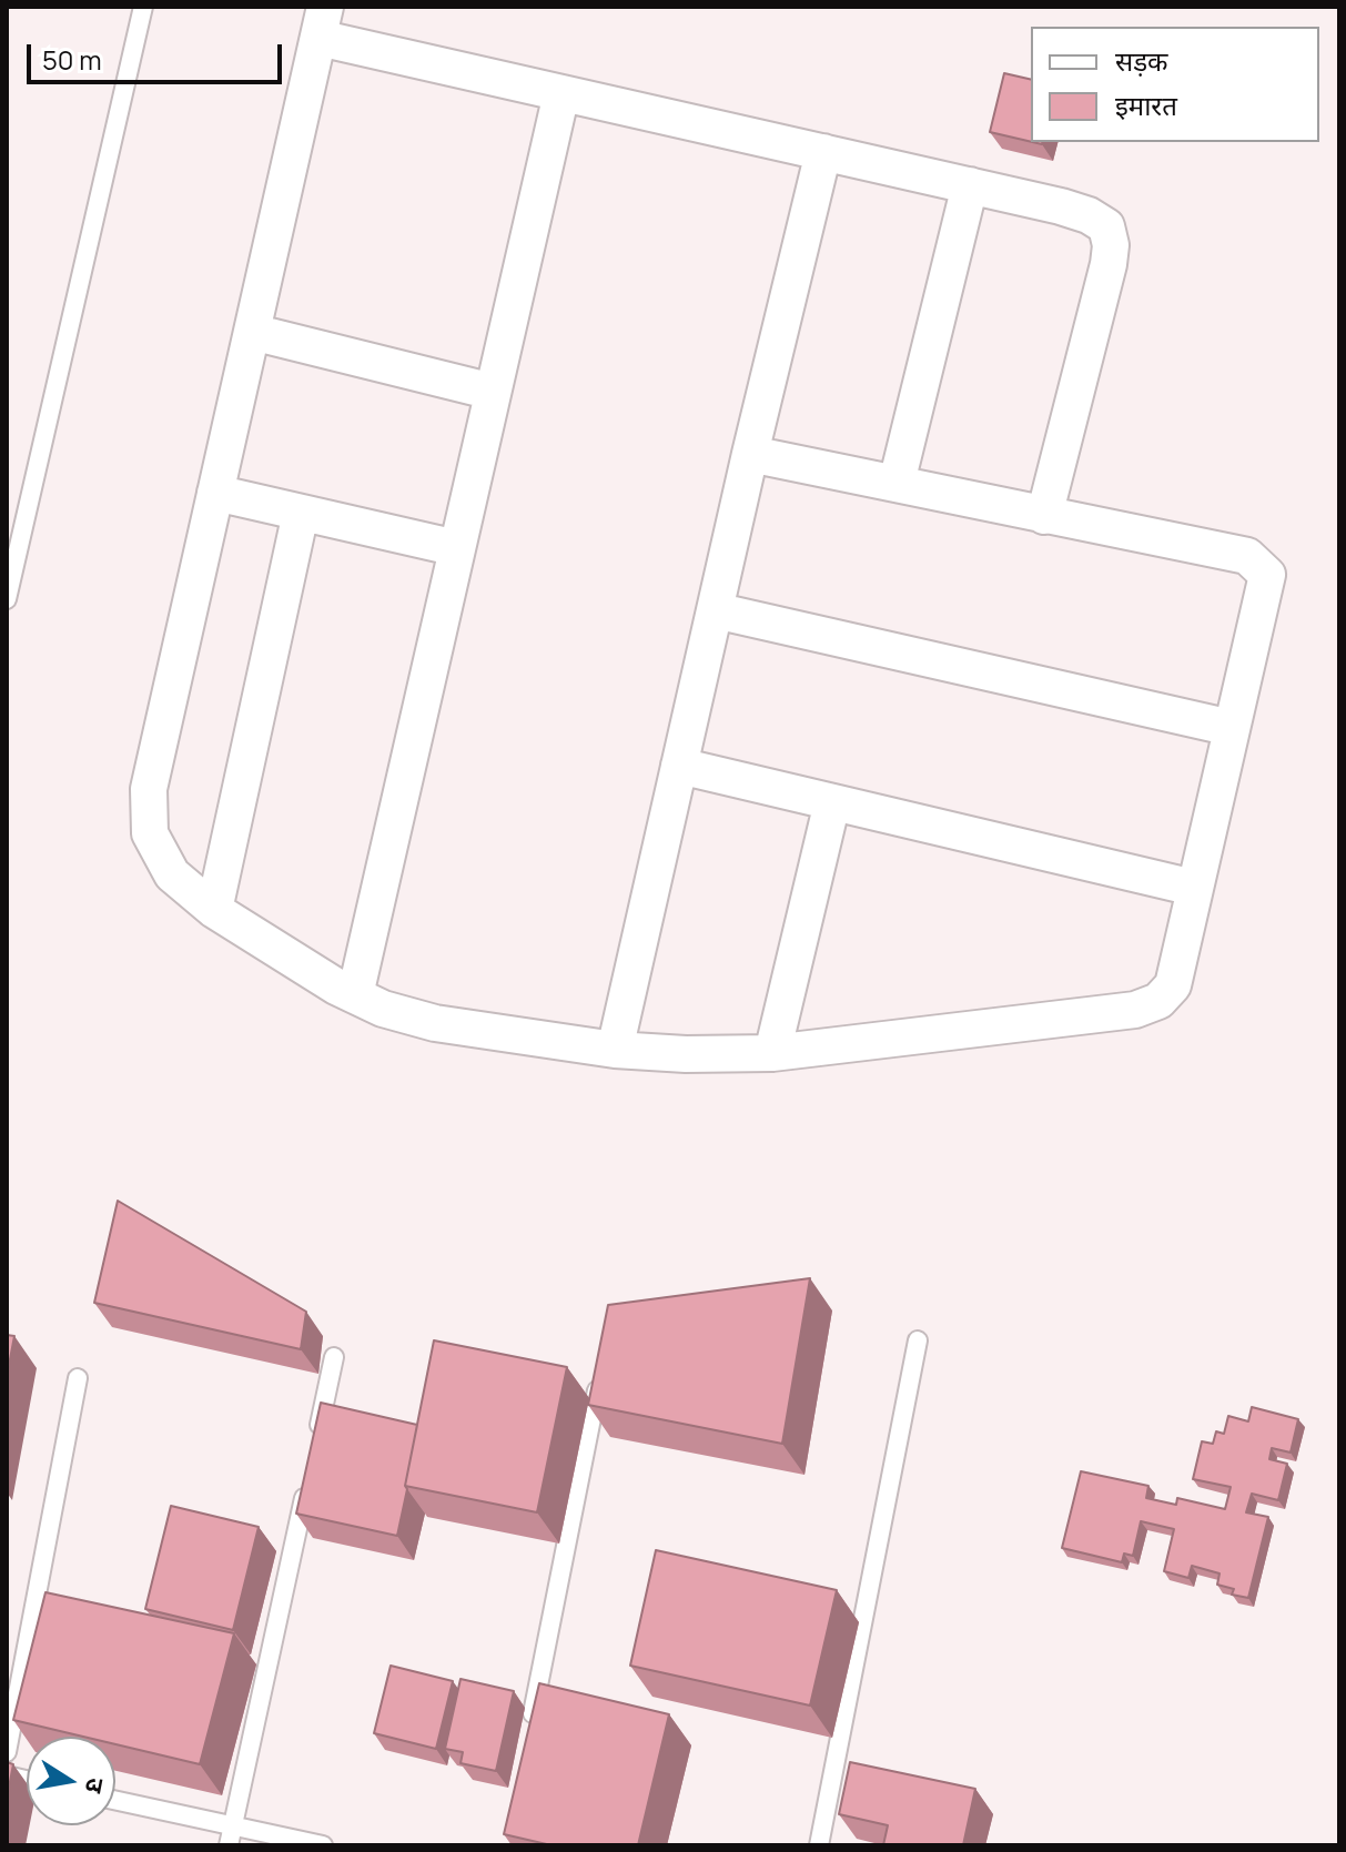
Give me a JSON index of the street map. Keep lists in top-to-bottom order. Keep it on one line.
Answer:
{"legend":["सड़क","इमारत"],"scale_bar":"50 m","north":"right"}
